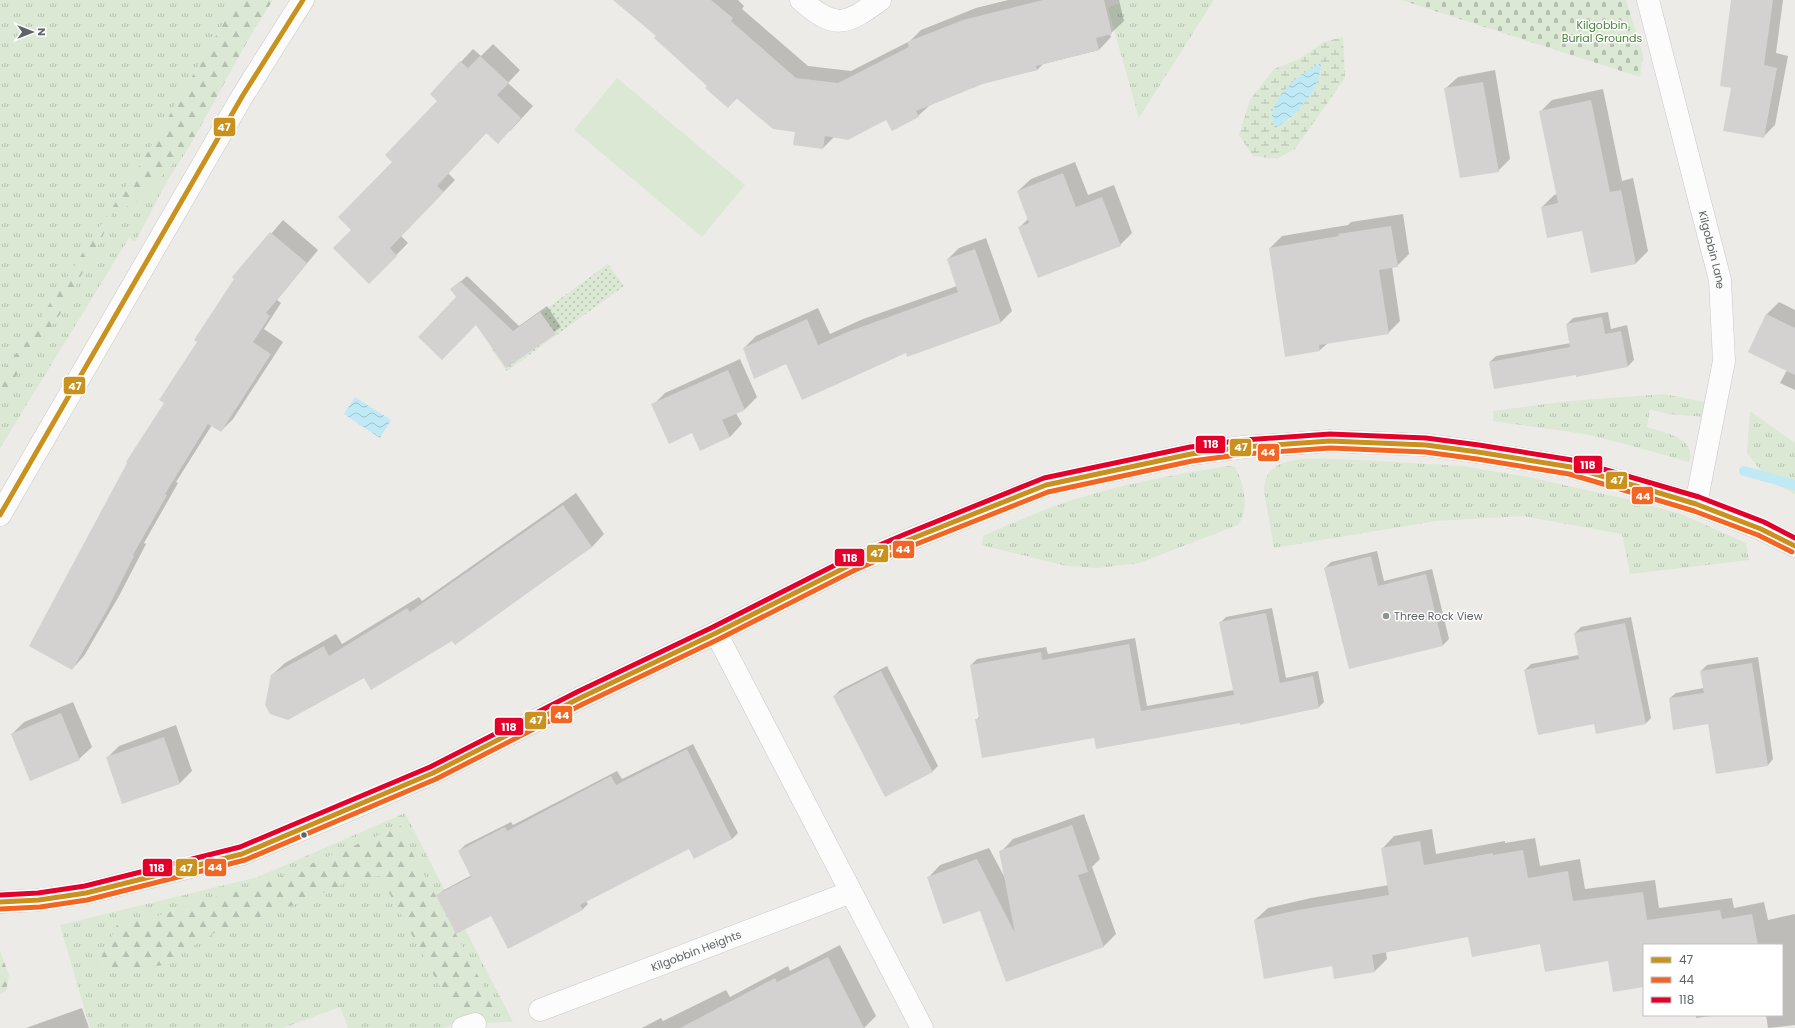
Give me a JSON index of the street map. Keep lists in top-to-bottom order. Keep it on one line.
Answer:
{"streets":{"street":["Kilgobbin Lane","Kilgobbin Heights"]},"parks":["Kilgobbin Burial Grounds"],"places":["Three Rock View"],"lines":["transit line 47","transit line 118","transit line 44"],"legend":["47","44","118"],"north":"right"}
